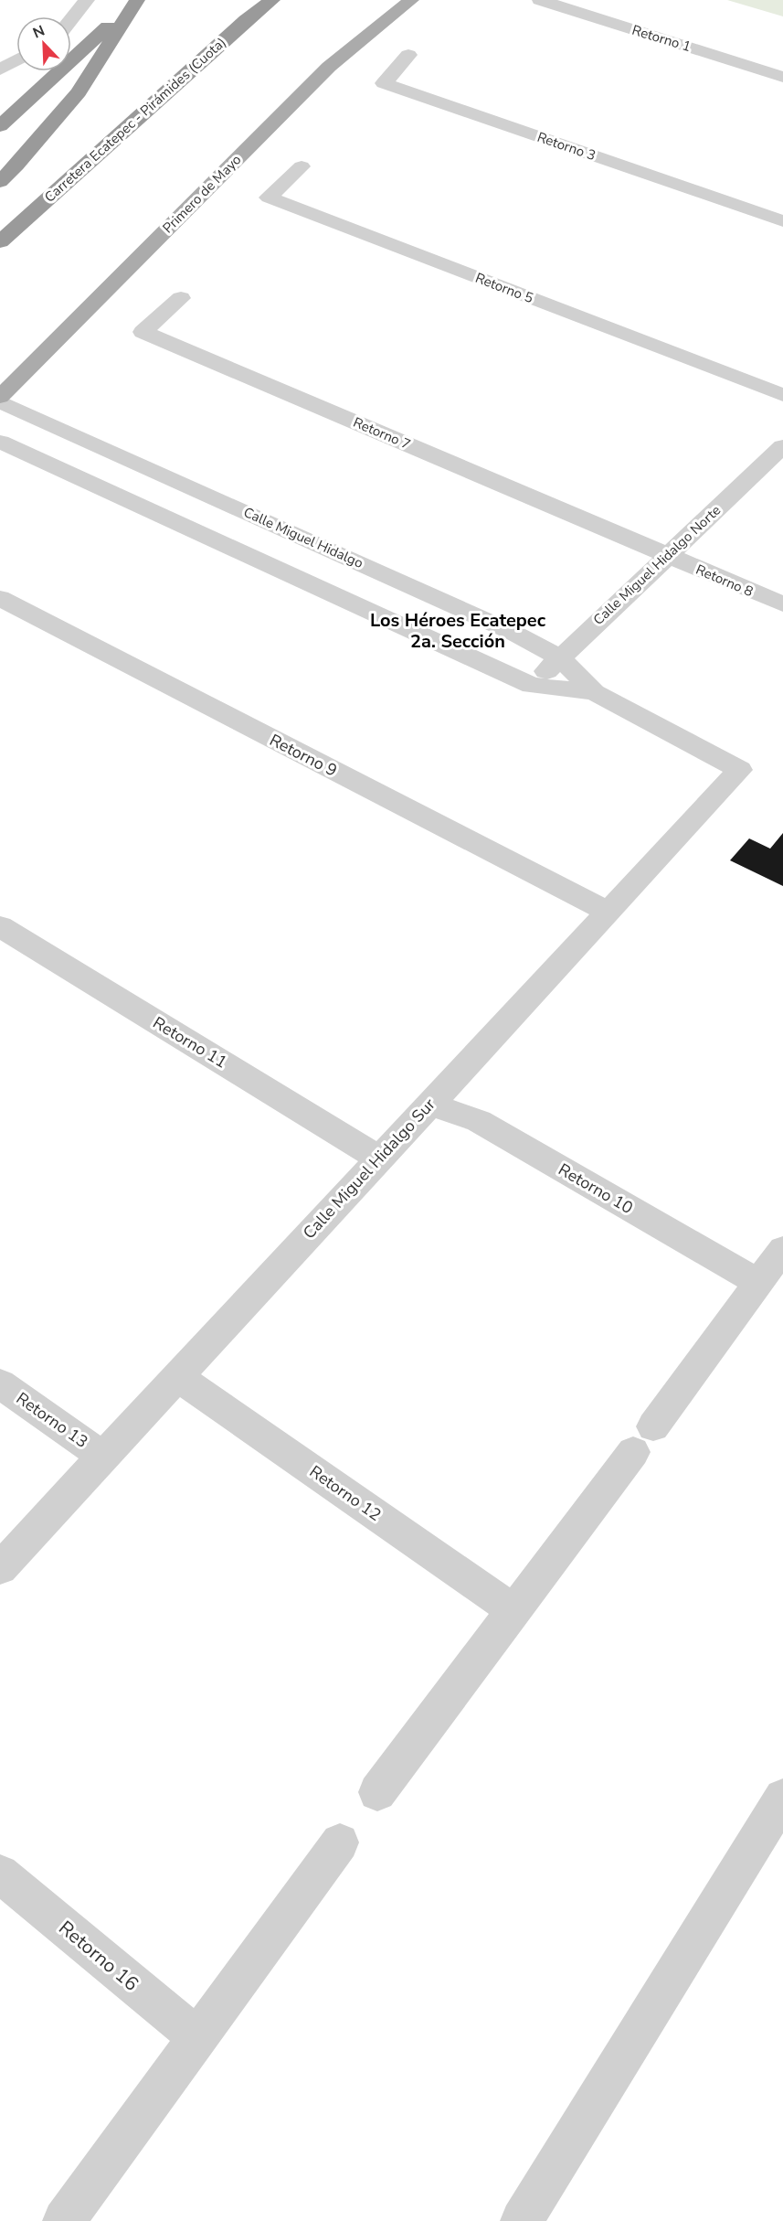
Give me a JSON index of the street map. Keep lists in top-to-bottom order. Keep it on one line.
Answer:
{"streets":{"highway":["Carretera Ecatepec - Pirámides (Cuota)"],"main road":["Primero de Mayo"],"street":["Retorno 1","Retorno 3","Retorno 5","Retorno 7","Calle Miguel Hidalgo","Calle Miguel Hidalgo Norte","Retorno 8","Retorno 9","Retorno 11","Calle Miguel Hidalgo Sur","Retorno 10","Retorno 13","Retorno 12","Retorno 16"]},"crossings":[["Retorno 7","Calle Miguel Hidalgo Norte"],["Retorno 7","Retorno 8"],["Calle Miguel Hidalgo","Calle Miguel Hidalgo Norte"],["Calle Miguel Hidalgo","Calle Miguel Hidalgo Sur"],["Calle Miguel Hidalgo Norte","Retorno 8"],["Retorno 9","Calle Miguel Hidalgo Sur"],["Retorno 11","Calle Miguel Hidalgo Sur"],["Calle Miguel Hidalgo Sur","Retorno 10"],["Calle Miguel Hidalgo Sur","Retorno 13"],["Calle Miguel Hidalgo Sur","Retorno 12"]],"districts":["Los Héroes Ecatepec 2a. Sección"],"north":"top left"}
